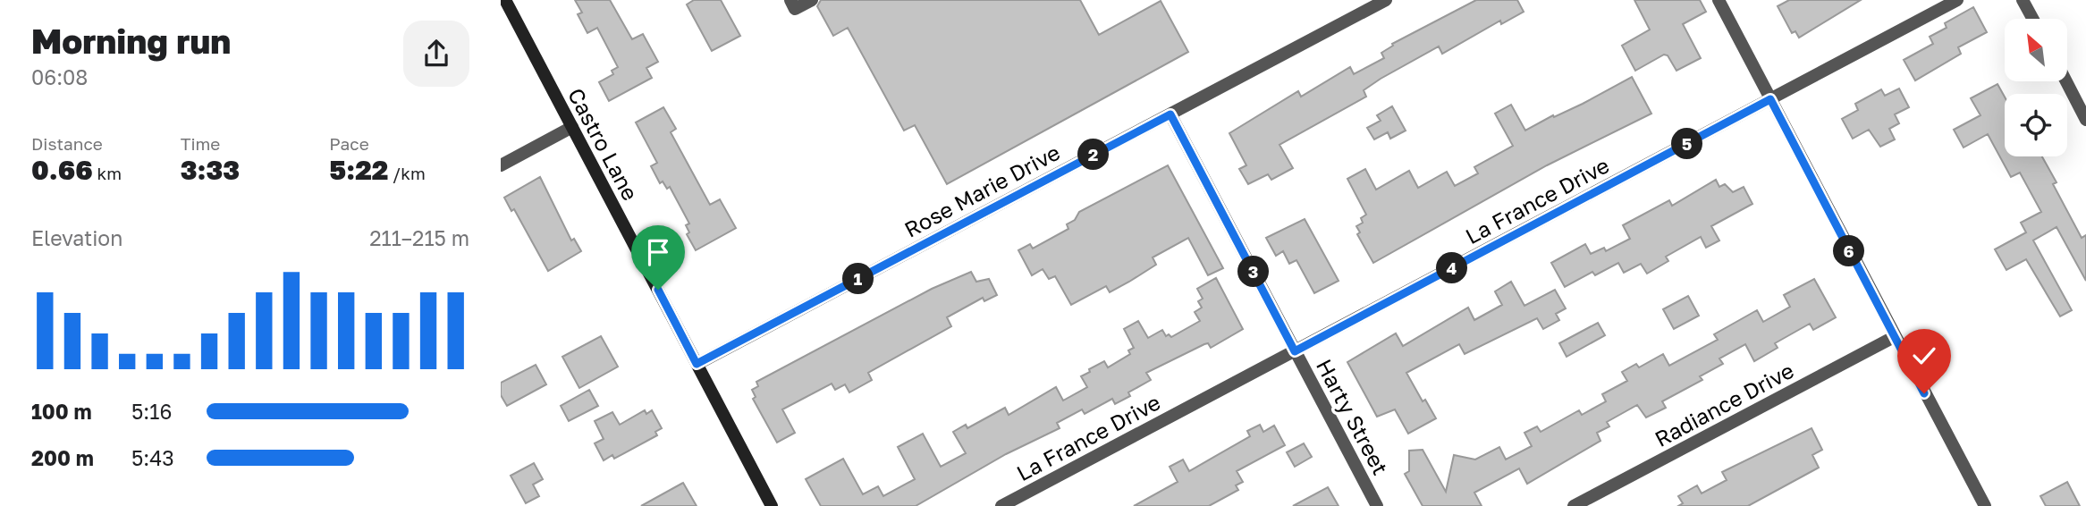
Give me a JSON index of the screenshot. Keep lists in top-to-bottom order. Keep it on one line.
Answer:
{"streets":{"street":["Castro Lane","Rose Marie Drive","La France Drive","Radiance Drive","Harty Street"]},"crossings":[["Castro Lane","Rose Marie Drive"],["Rose Marie Drive","Harty Street"],["La France Drive","Harty Street"]],"north":"top left","page":{"heading":["Morning run","06:08"],"stats":[["Distance","0.66 km"],["Time","3:33"],["Pace","5:22 /km"]],"pins":["5","2","6","4","3","1"],"chart":["Elevation","211–215 m"],"list":[{"name":"100 m","note":"5:16"},{"name":"200 m","note":"5:43"}]}}
